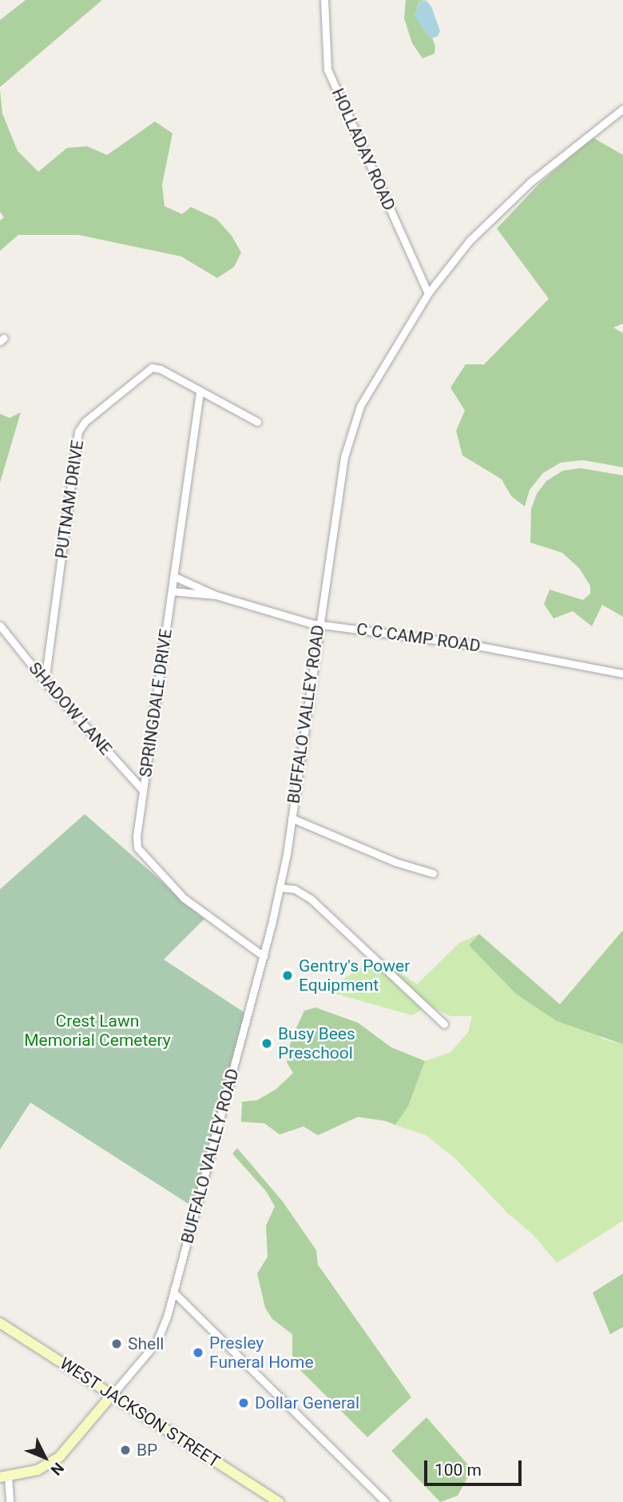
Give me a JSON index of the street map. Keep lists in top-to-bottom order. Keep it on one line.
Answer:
{"streets":{"street":["HOLLADAY ROAD","PUTNAM DRIVE","C C CAMP ROAD","SPRINGDALE DRIVE","SHADOW LANE","BUFFALO VALLEY ROAD","WEST JACKSON STREET"]},"crossings":[["HOLLADAY ROAD","BUFFALO VALLEY ROAD"],["PUTNAM DRIVE","SPRINGDALE DRIVE"],["PUTNAM DRIVE","SHADOW LANE"],["C C CAMP ROAD","BUFFALO VALLEY ROAD"],["SPRINGDALE DRIVE","SHADOW LANE"],["SPRINGDALE DRIVE","BUFFALO VALLEY ROAD"],["BUFFALO VALLEY ROAD","WEST JACKSON STREET"]],"parks":["Crest Lawn Memorial Cemetery"],"places":["Gentry's Power Equipment","Busy Bees Preschool","Shell","Presley Funeral Home","Dollar General","BP"],"scale_bar":"100 m","north":"bottom right"}
